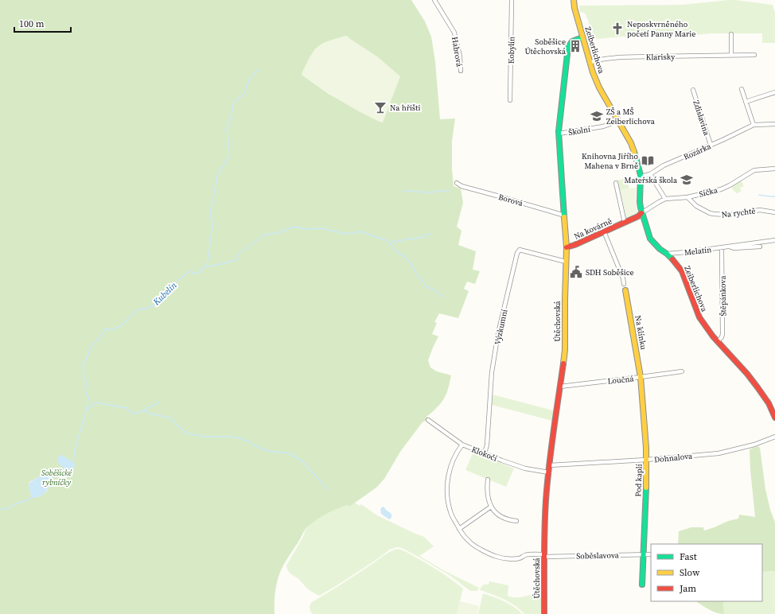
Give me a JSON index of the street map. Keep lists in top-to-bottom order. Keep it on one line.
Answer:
{"streets":{"street":["Kobylín","Zeiberlichova","Habrová","Klarisky","Zdislavina","Školní","Rozárka","Síčka","Borová","Na rychtě","Na kovárně","Melatín","Štěpánkova","Útěchovská","Výzkumní","Na klínku","Loučná","Klokočí","Dohnalova","Pod kaplí","Soběslavova"]},"crossings":[["Zeiberlichova","Klarisky"],["Zeiberlichova","Školní"],["Zeiberlichova","Rozárka"],["Zeiberlichova","Síčka"],["Zeiberlichova","Na kovárně"],["Zeiberlichova","Melatín"],["Zeiberlichova","Štěpánkova"],["Zeiberlichova","Útěchovská"],["Zdislavina","Rozárka"],["Školní","Útěchovská"],["Síčka","Na rychtě"],["Síčka","Na kovárně"],["Borová","Útěchovská"],["Na kovárně","Útěchovská"],["Melatín","Štěpánkova"],["Útěchovská","Výzkumní"],["Útěchovská","Loučná"],["Útěchovská","Klokočí"],["Útěchovská","Dohnalova"],["Útěchovská","Soběslavova"],["Výzkumní","Klokočí"],["Na klínku","Loučná"],["Na klínku","Pod kaplí"],["Loučná","Pod kaplí"],["Klokočí","Soběslavova"],["Dohnalova","Pod kaplí"],["Pod kaplí","Soběslavova"]],"water":["Kubelín"],"parks":["Soběšické rybníčky"],"places":{"church":["Neposkvrněného početí Panny Marie"],"building":["Soběšice Útěchovská"],"bar":["Na hřišti"],"school or university":["ZŠ a MŠ Zeiberlichova","Mateřská škola"],"library":["Knihovna Jiřího Mahena v Brně"],"public building":["SDH Soběšice"]},"legend":["Fast","Slow","Jam"],"scale_bar":"100 m"}
